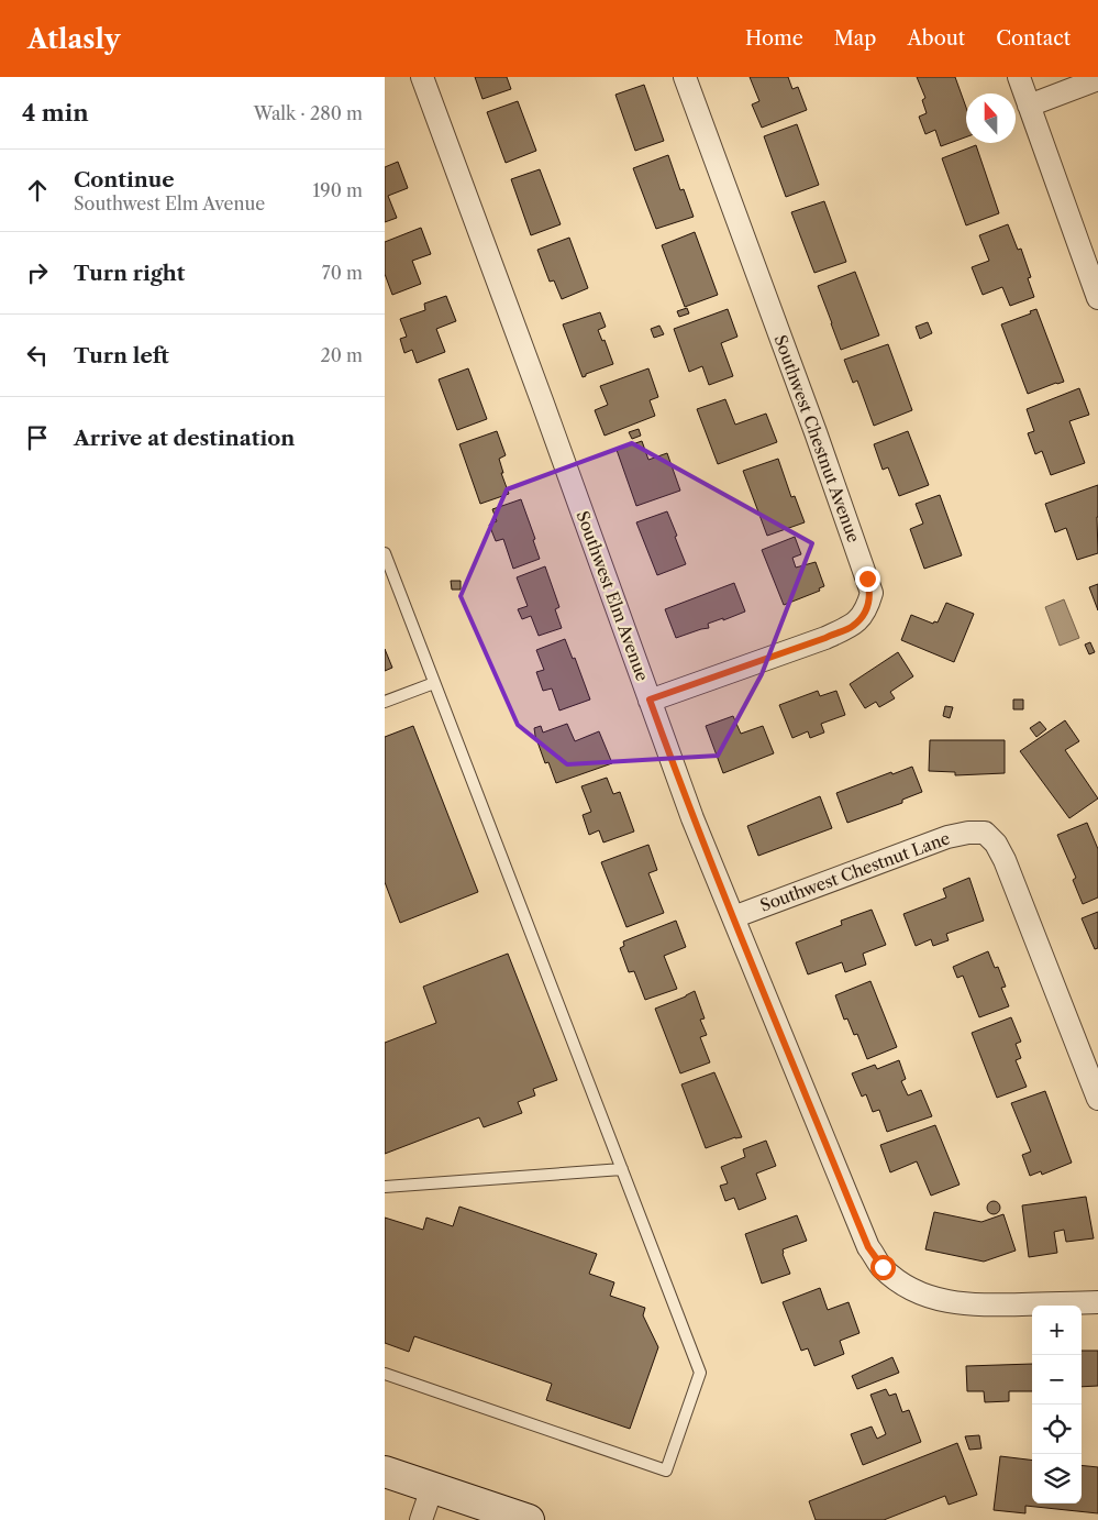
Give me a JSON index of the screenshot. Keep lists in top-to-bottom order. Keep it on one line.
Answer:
{"streets":{"street":["Southwest Chestnut Avenue","Southwest Elm Avenue","Southwest Chestnut Lane"]},"crossings":[["Southwest Chestnut Avenue","Southwest Elm Avenue"],["Southwest Elm Avenue","Southwest Chestnut Lane"]],"north":"top","page":{"header":"Atlasly","nav":["Home","Map","About","Contact"],"heading":["4 min","Walk · 280 m"],"list":[["Continue","Southwest Elm Avenue","190 m"],["Turn right","70 m"],["Turn left","20 m"],"Arrive at destination"],"map_buttons":["+","−"]}}
